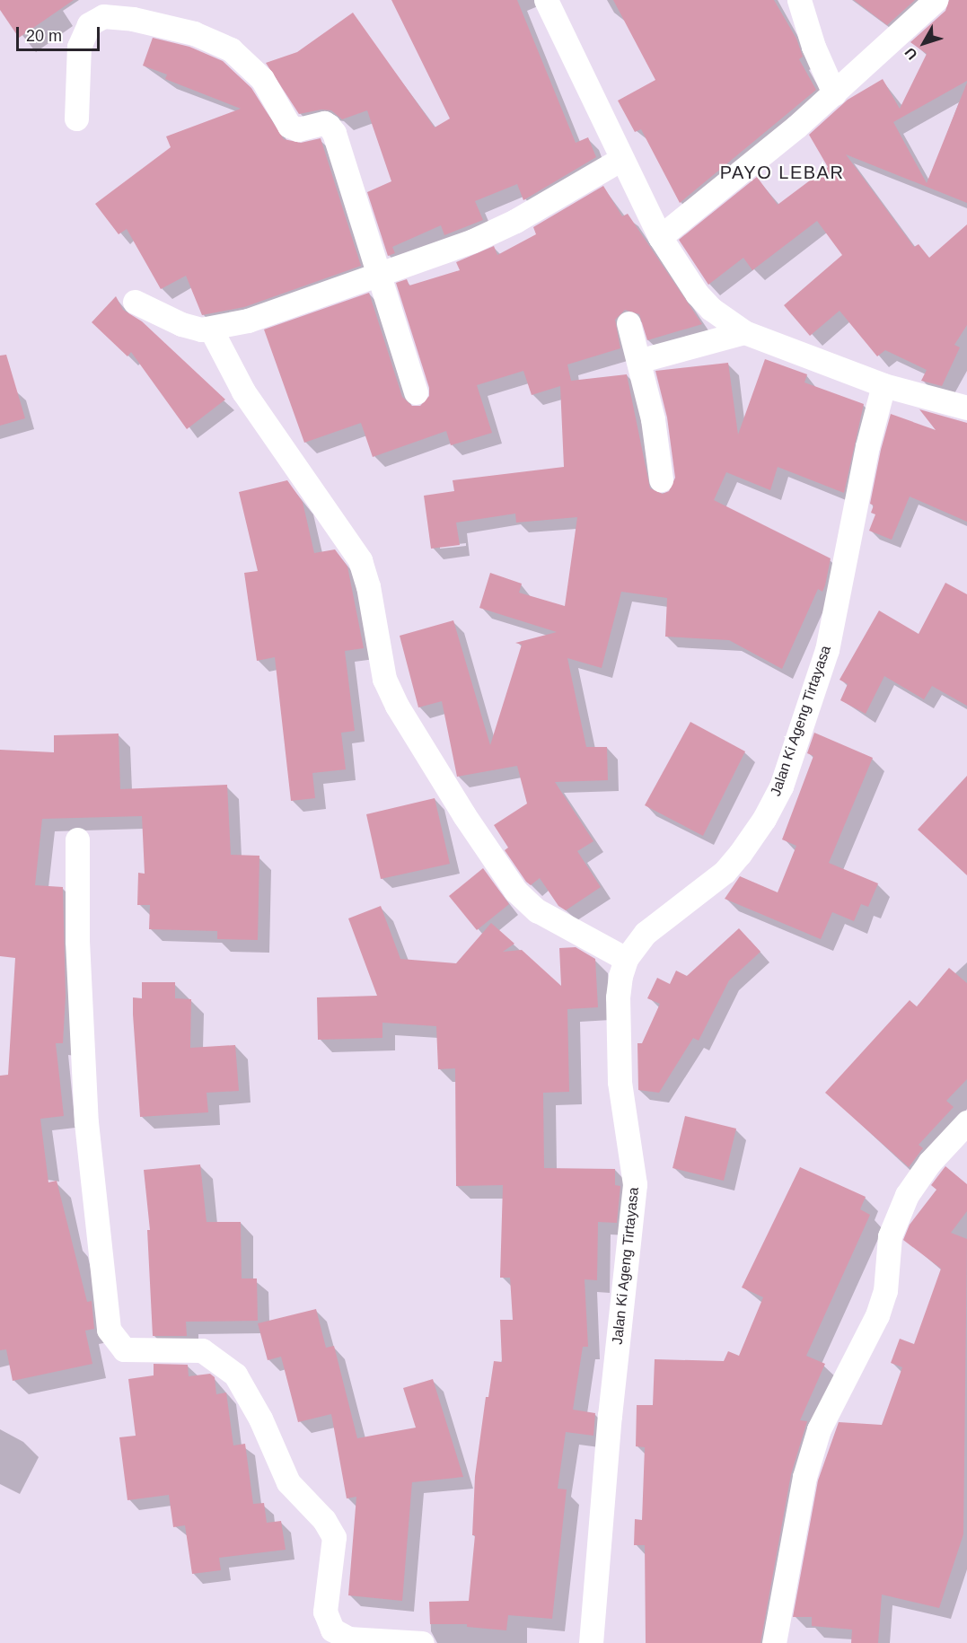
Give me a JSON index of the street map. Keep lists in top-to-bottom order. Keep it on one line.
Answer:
{"streets":{"street":["Jalan Ki Ageng Tirtayasa"]},"districts":["PAYO LEBAR"],"scale_bar":"20 m","north":"bottom left"}
